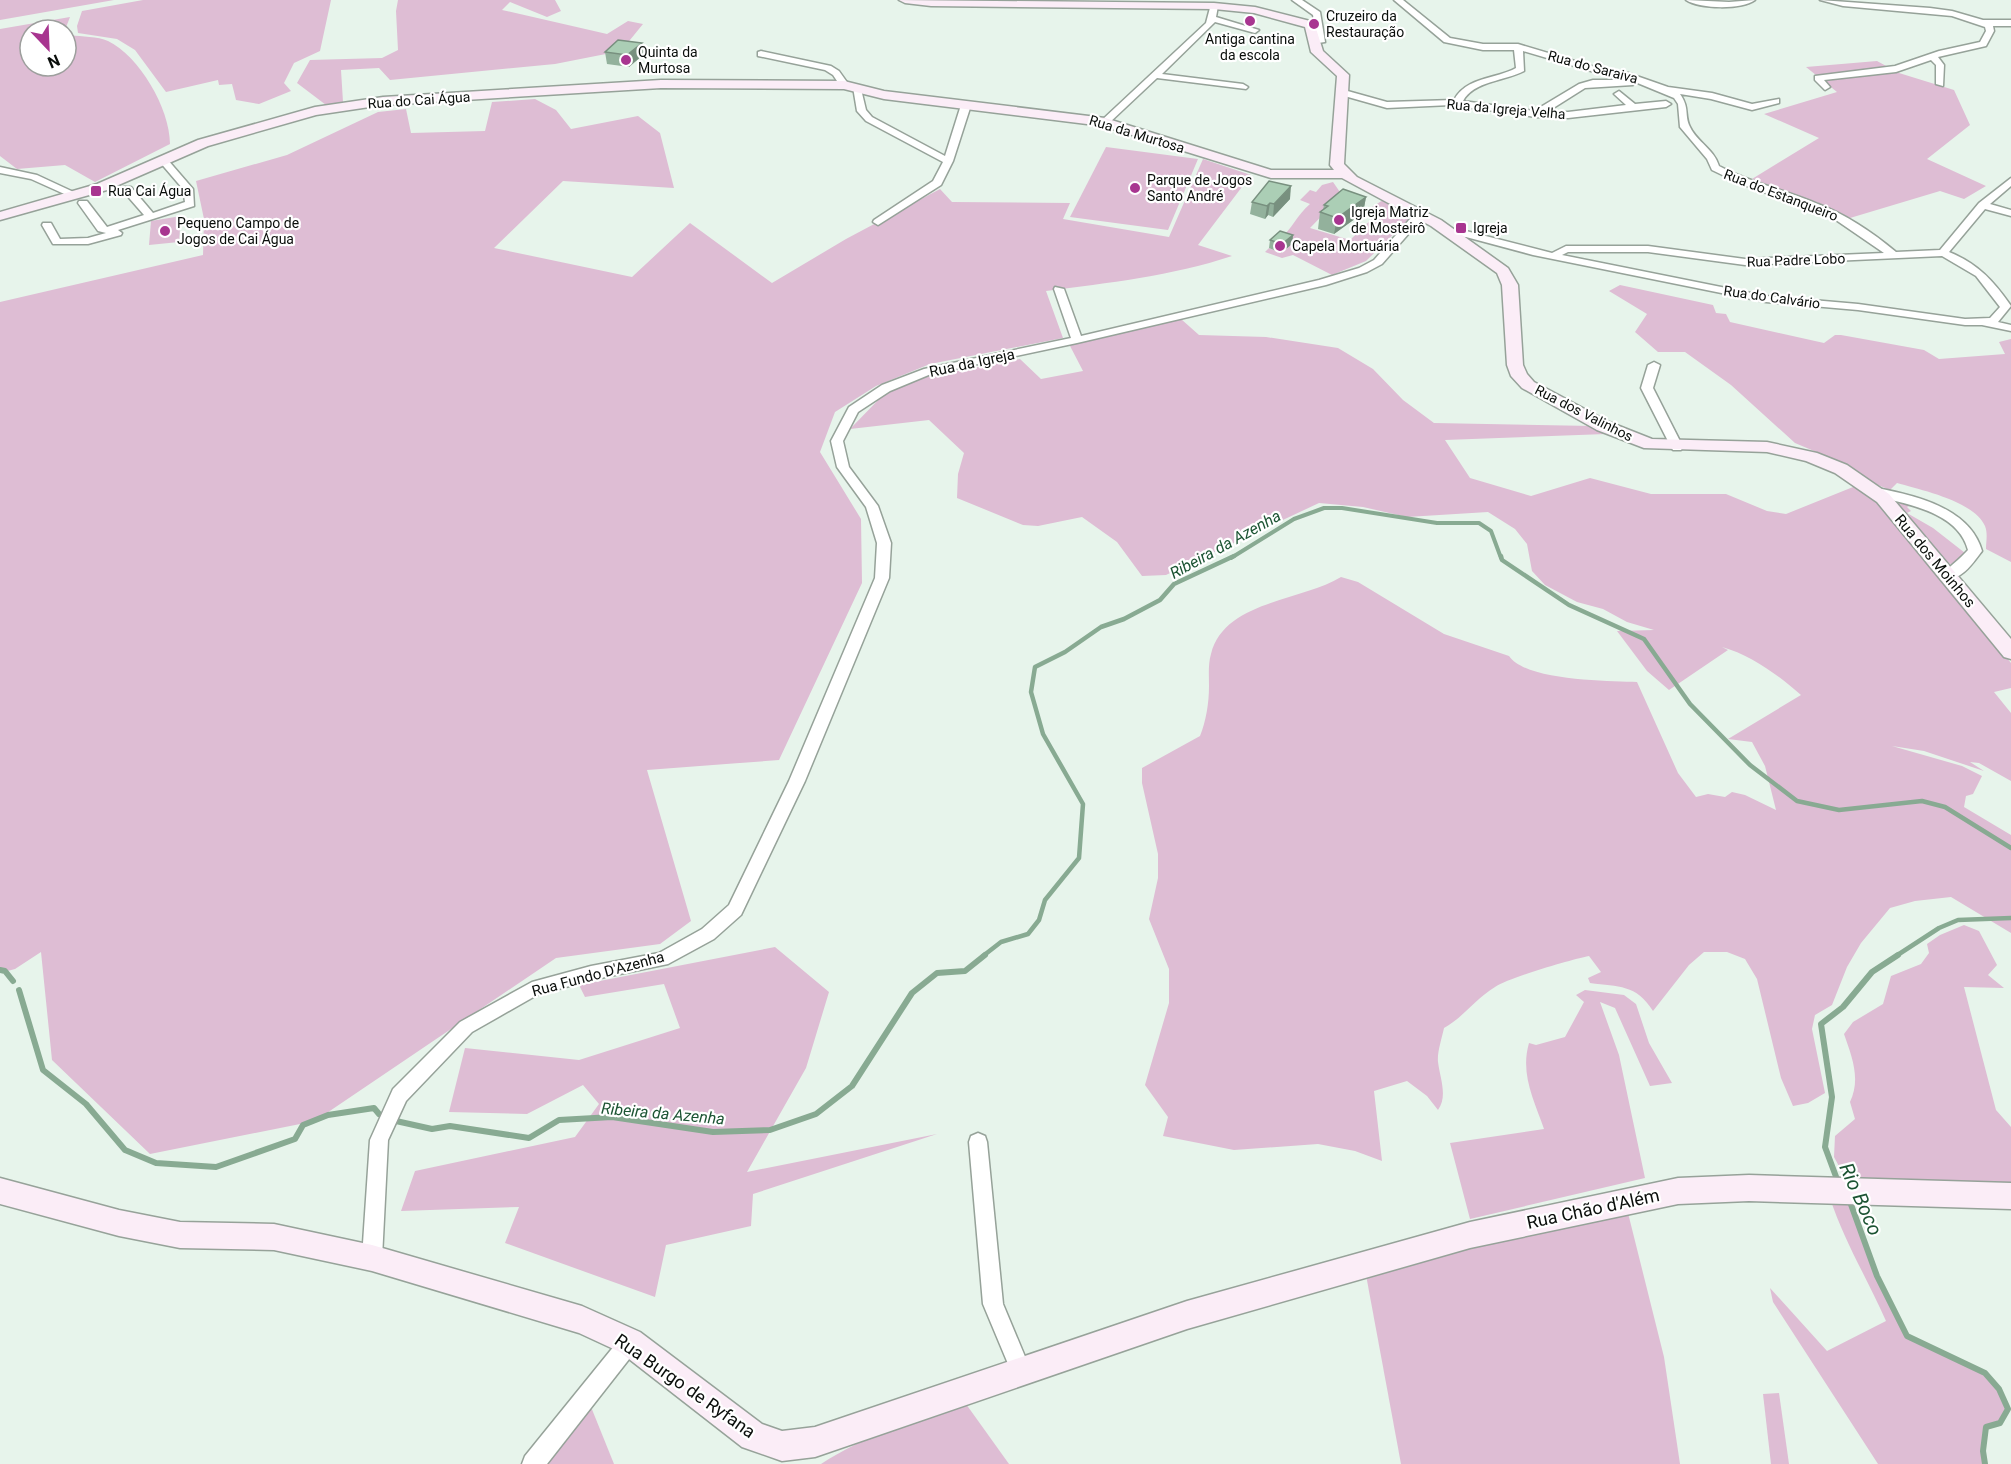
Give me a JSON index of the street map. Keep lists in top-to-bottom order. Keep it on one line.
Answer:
{"streets":{"main road":["Rua do Cai Água","Rua da Murtosa","Rua dos Valinhos","Rua dos Moinhos","Rua Chão d'Além","Rua Burgo de Ryfana"],"street":["Rua do Saraiva","Rua da Igreja Velha","Rua do Estanqueiro","Rua Padre Lobo","Rua do Calvário","Rua da Igreja","Rua Fundo D'Azenha"]},"crossings":[["Rua do Saraiva","Rua do Estanqueiro"],["Rua do Cai Água","Rua da Murtosa"],["Rua da Murtosa","Rua dos Valinhos"],["Rua do Estanqueiro","Rua Padre Lobo"],["Rua Padre Lobo","Rua do Calvário"],["Rua do Calvário","Rua dos Valinhos"],["Rua da Igreja","Rua dos Valinhos"],["Rua da Igreja","Rua Fundo D'Azenha"],["Rua dos Valinhos","Rua dos Moinhos"],["Rua Fundo D'Azenha","Rua Burgo de Ryfana"],["Rua Chão d'Além","Rua Burgo de Ryfana"]],"water":["Ribeira da Azenha","Rio Boco"],"places":{"other":["Antiga cantina da escola","Cruzeiro da Restauração","Quinta da Murtosa","Parque de Jogos Santo André","Igreja Matriz de Mosteirô","Pequeno Campo de Jogos de Cai Água","Capela Mortuária"],"transit":["Rua Cai Água","Igreja"]},"north":"bottom right"}
